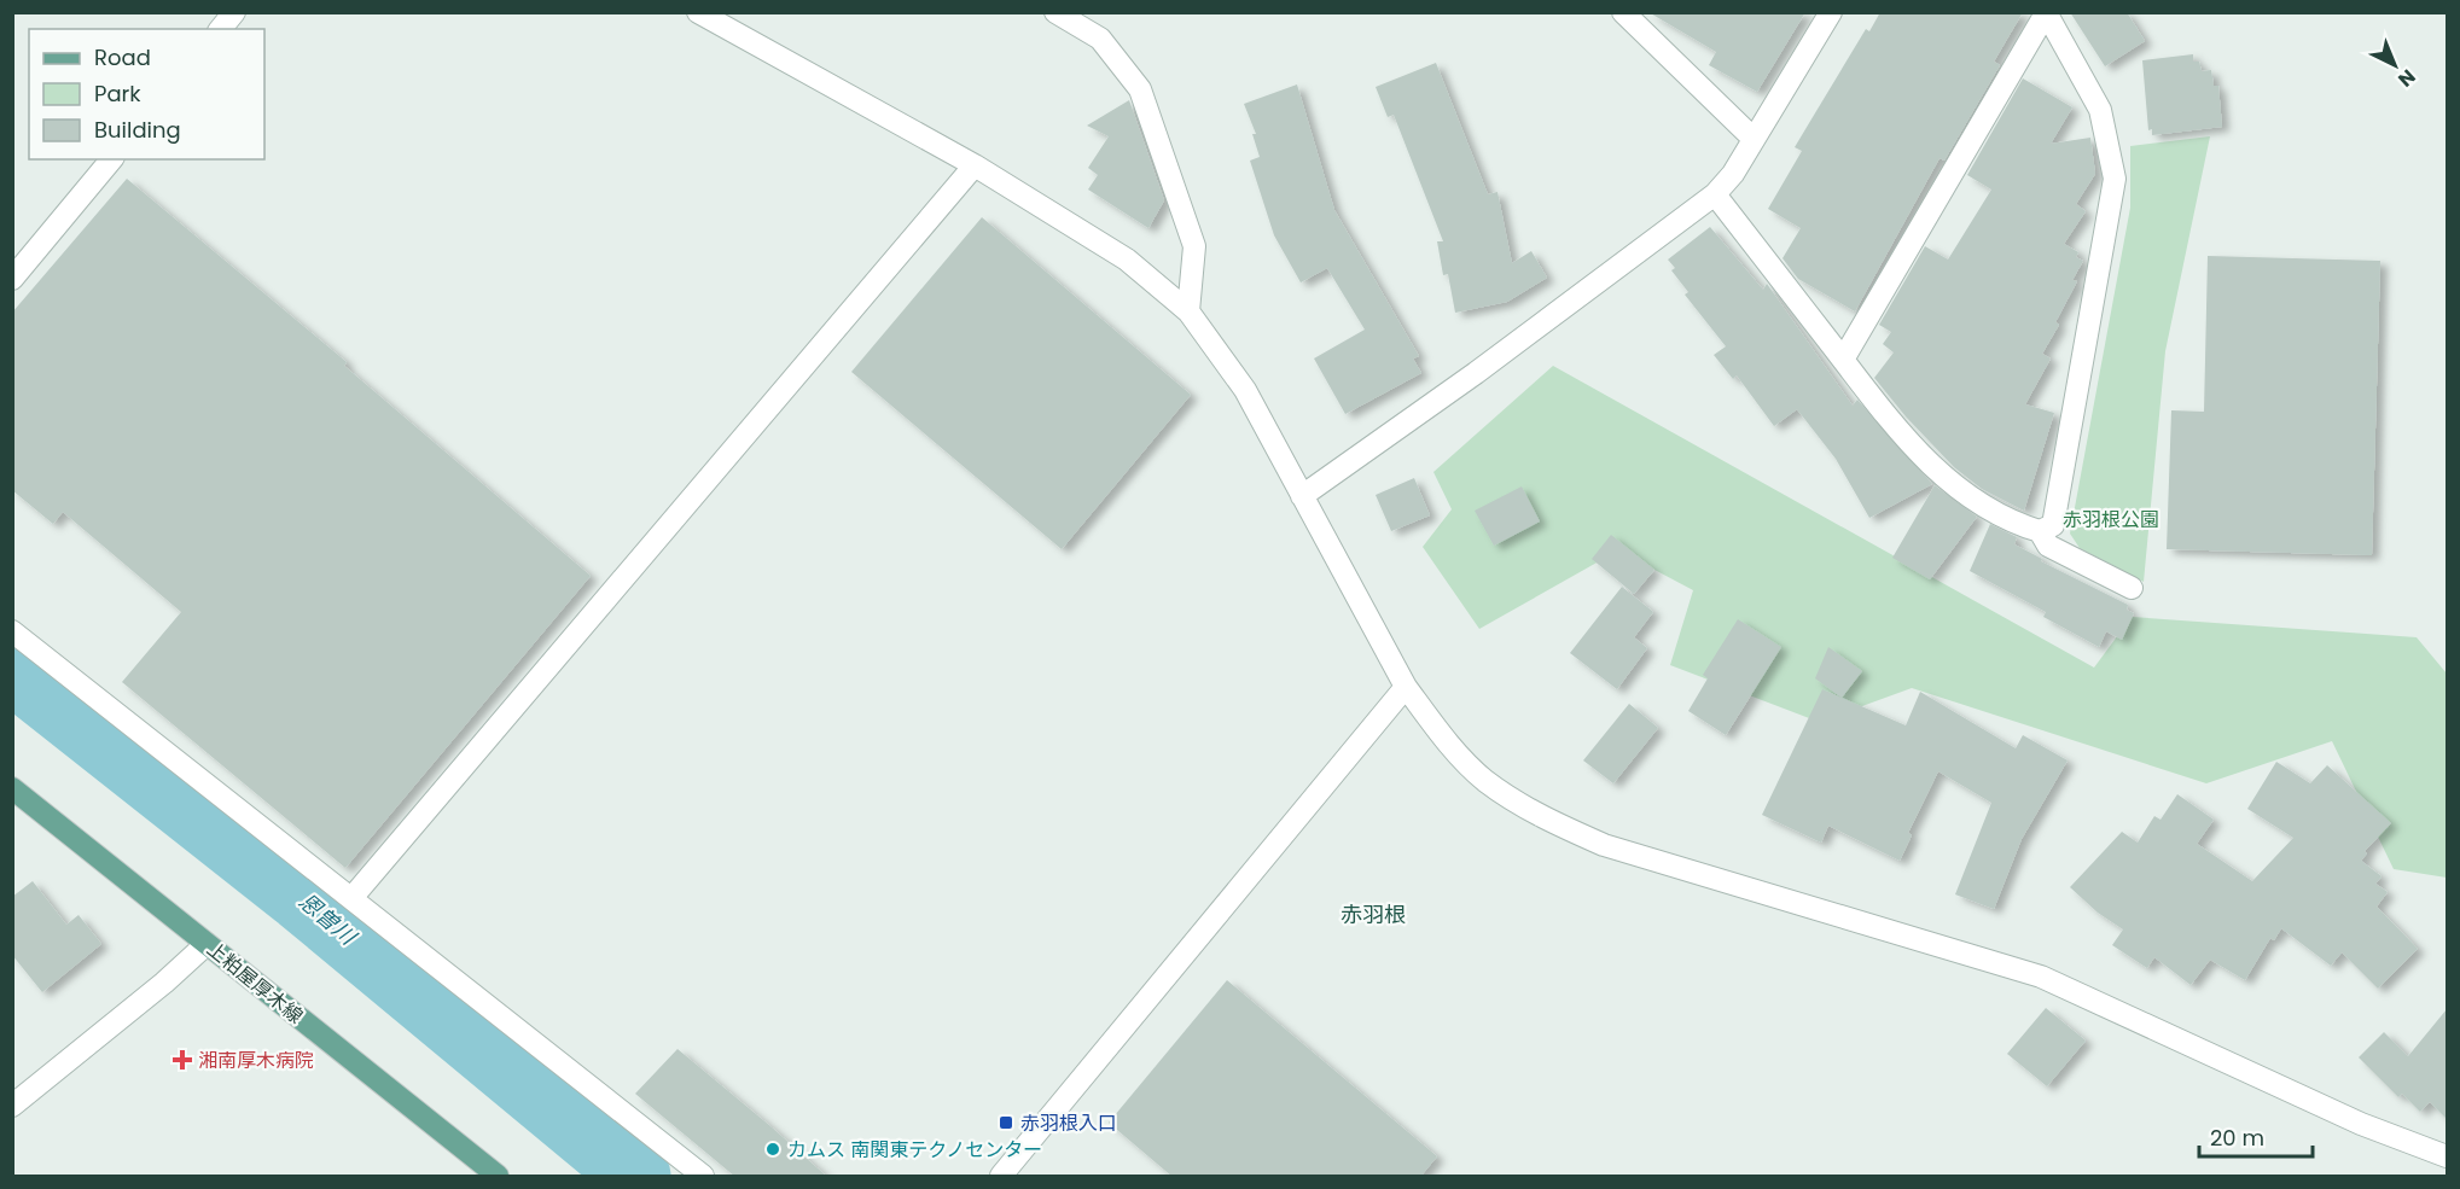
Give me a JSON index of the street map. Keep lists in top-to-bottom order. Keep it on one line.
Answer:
{"streets":{"main road":["上粕屋厚木線"]},"districts":["赤羽根"],"water":["恩曽川"],"parks":["赤羽根公園"],"places":{"health":["湘南厚木病院"],"transit":["赤羽根入口"],"other":["カムス 南関東テクノセンター"]},"legend":["Road","Park","Building"],"scale_bar":"20 m","north":"bottom right"}
